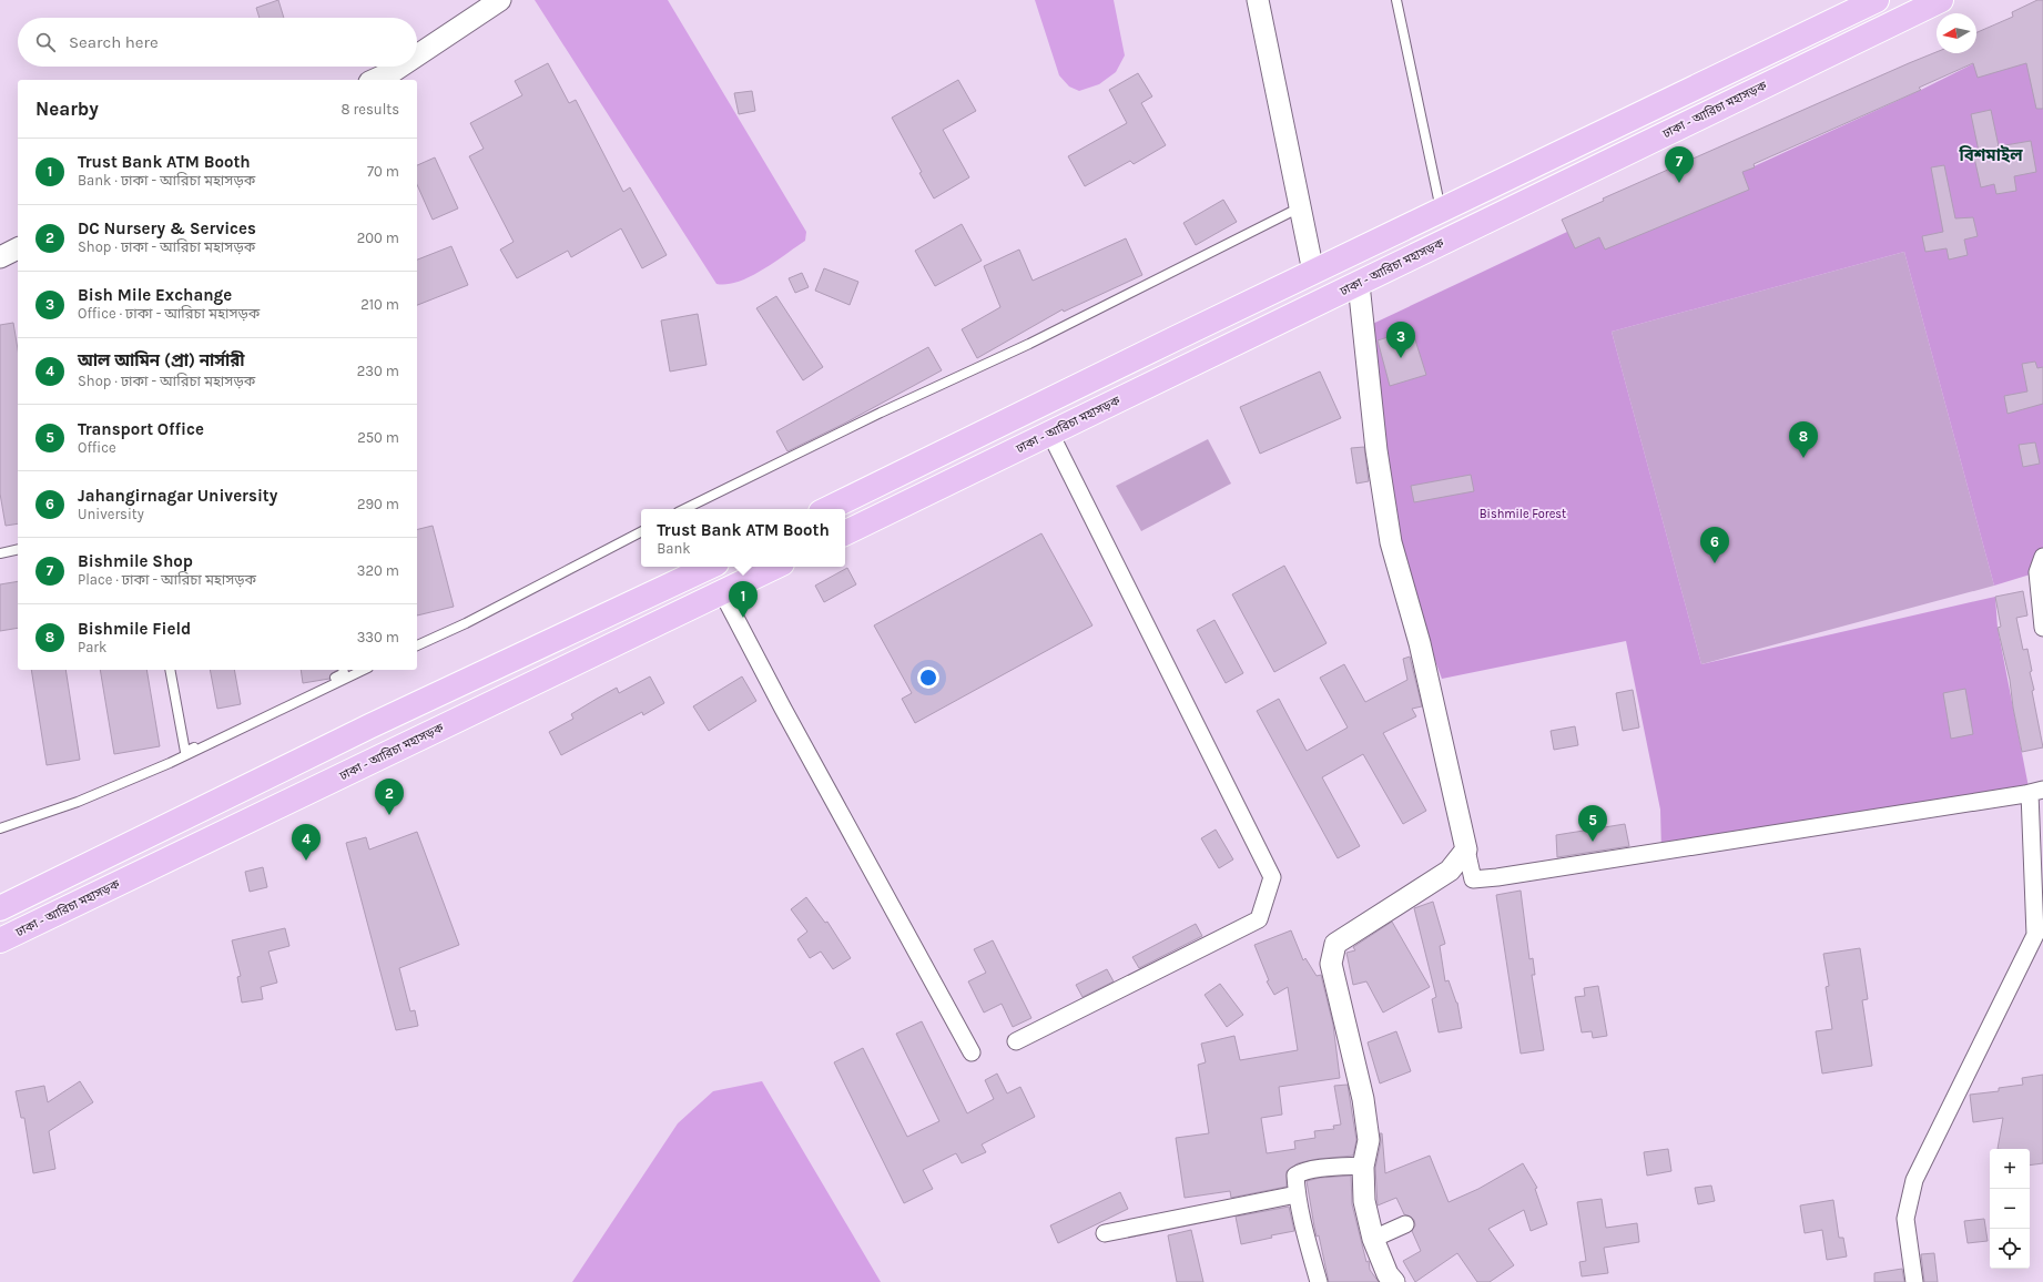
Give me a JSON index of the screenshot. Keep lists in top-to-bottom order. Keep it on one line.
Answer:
{"streets":{"highway":["ঢাকা - আরিচা মহাসড়ক"]},"districts":["বিশমাইল"],"parks":["Bishmile Forest"],"north":"left","page":{"search":"Search here","heading":["Nearby","8 results"],"list":[{"mark":"1","name":"Trust Bank ATM Booth","note":"Bank · ঢাকা - আরিচা মহাসড়ক","value":"70 m"},{"mark":"2","name":"DC Nursery & Services","note":"Shop · ঢাকা - আরিচা মহাসড়ক","value":"200 m"},{"mark":"3","name":"Bish Mile Exchange","note":"Office · ঢাকা - আরিচা মহাসড়ক","value":"210 m"},{"mark":"4","name":"আল আমিন (প্রা) নার্সারী","note":"Shop · ঢাকা - আরিচা মহাসড়ক","value":"230 m"},{"mark":"5","name":"Transport Office","note":"Office","value":"250 m"},{"mark":"6","name":"Jahangirnagar University","note":"University","value":"290 m"},{"mark":"7","name":"Bishmile Shop","note":"Place · ঢাকা - আরিচা মহাসড়ক","value":"320 m"},{"mark":"8","name":"Bishmile Field","note":"Park","value":"330 m"}],"pins":["7","3","8","6","1","2","5","4"],"popup":["Trust Bank ATM Booth","Bank"],"map_buttons":["+","−"]}}
